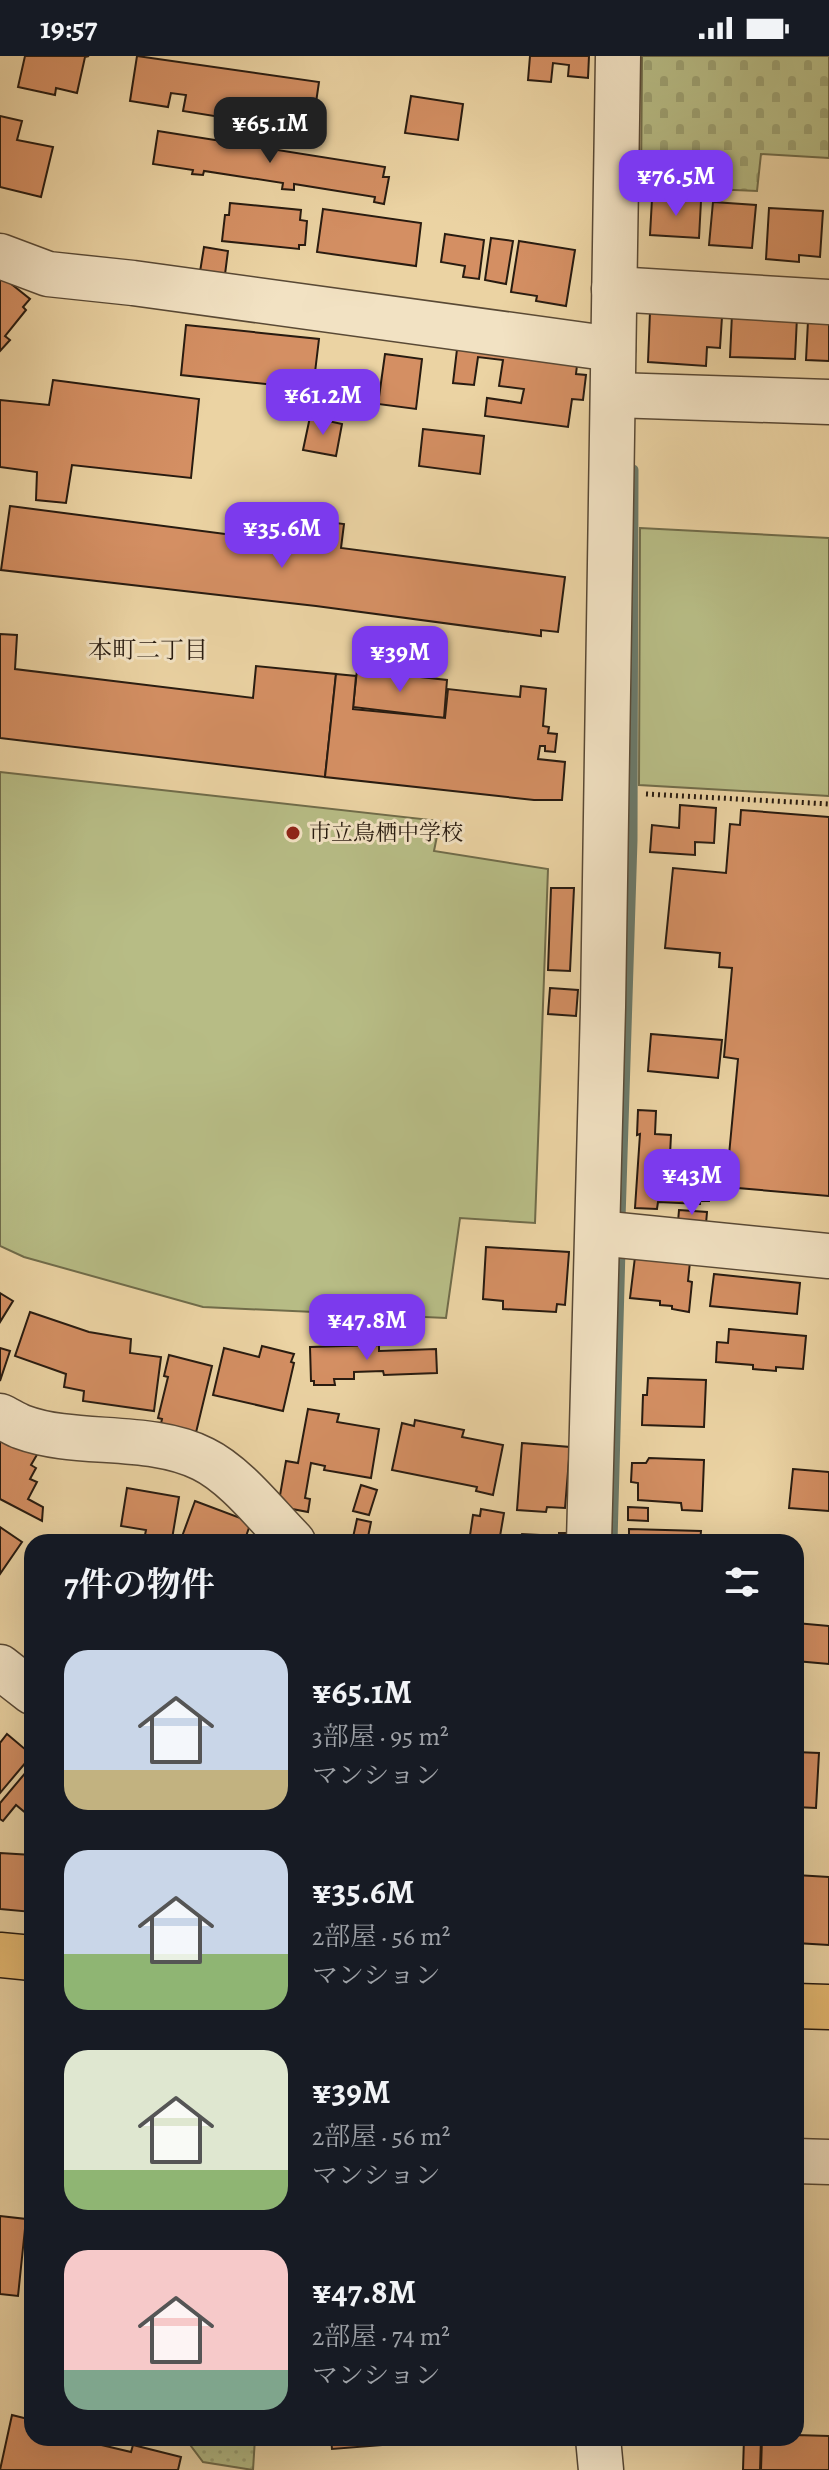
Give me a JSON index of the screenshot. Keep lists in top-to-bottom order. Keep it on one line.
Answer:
{"districts":["本町二丁目"],"places":["市立鳥栖中学校"],"page":{"status":"19:57","price":["¥65.1M","¥76.5M","¥61.2M","¥35.6M","¥39M","¥43M","¥47.8M"],"heading":"7件の物件","list":[{"name":"¥65.1M","note":"3部屋 · 95 m² · マンション"},{"name":"¥35.6M","note":"2部屋 · 56 m² · マンション"},{"name":"¥39M","note":"2部屋 · 56 m² · マンション"},{"name":"¥47.8M","note":"2部屋 · 74 m² · マンション"}]}}
